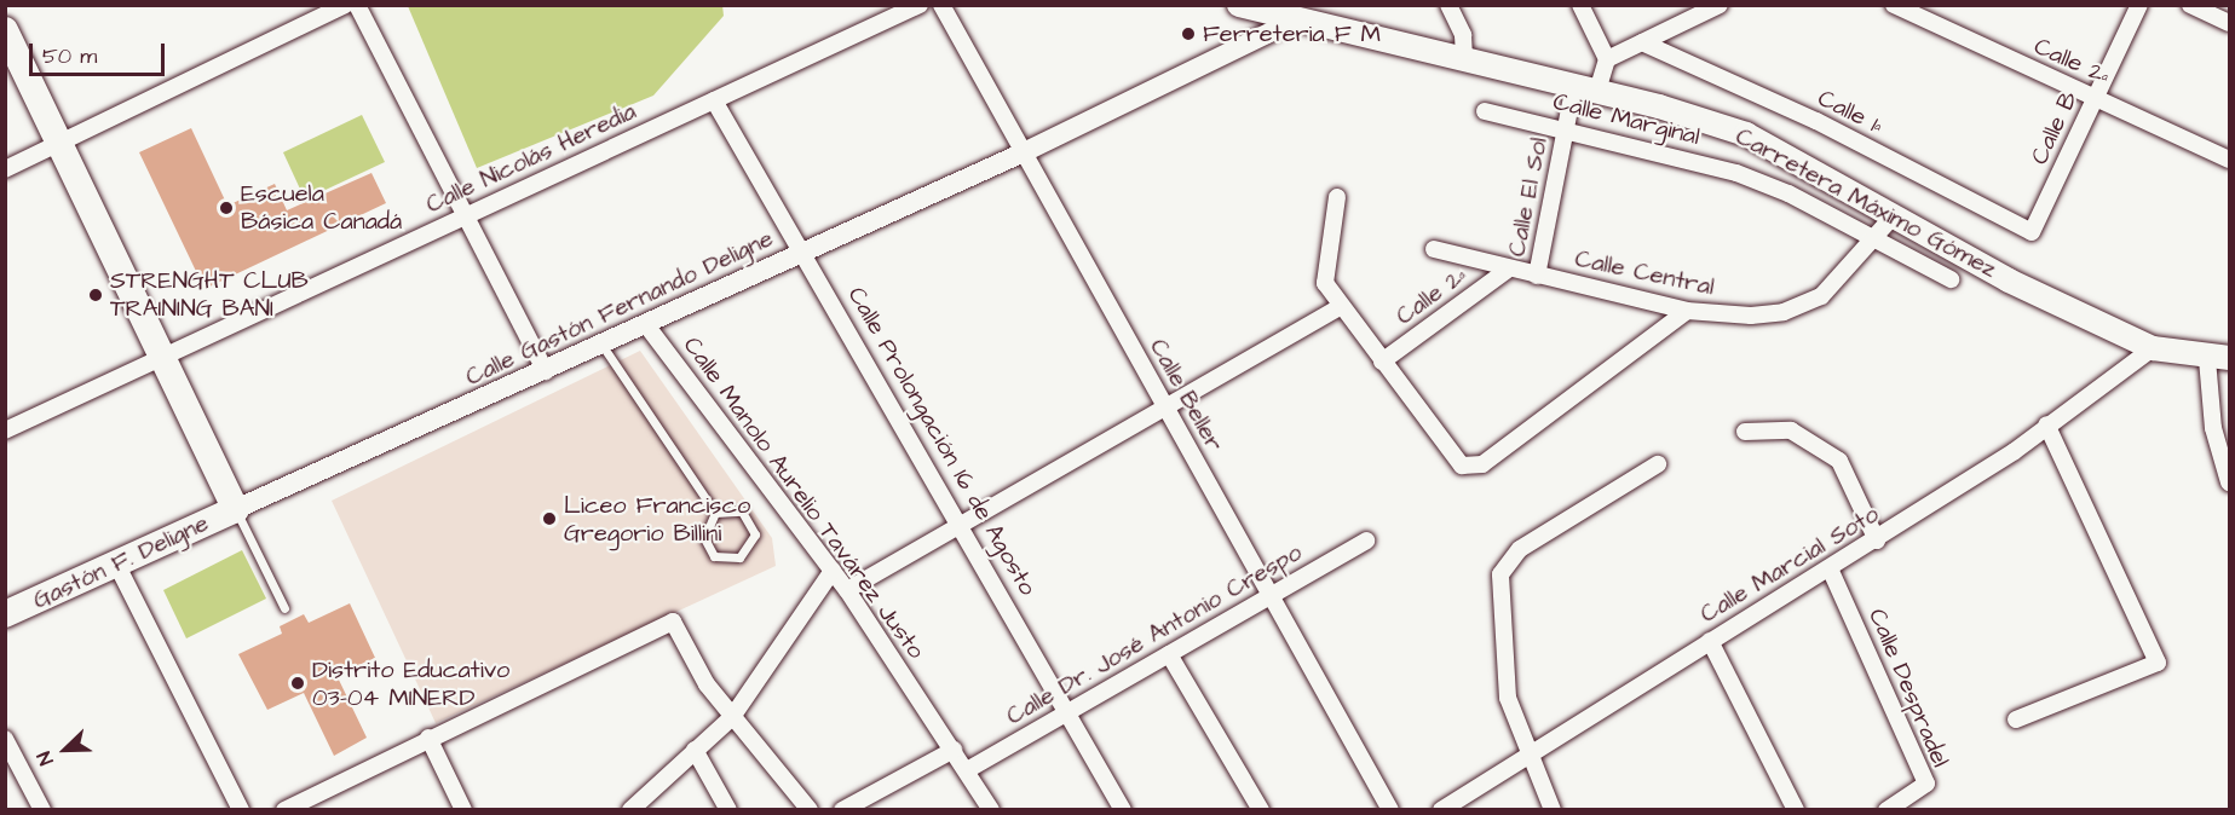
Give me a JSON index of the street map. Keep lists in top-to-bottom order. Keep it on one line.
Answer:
{"streets":{"main road":["Carretera Máximo Gómez","Gastón F. Deligne"],"street":["Calle 2ª","Calle 1ª","Calle Marginal","Calle B","Calle Nicolás Heredia","Calle El Sol","Calle Central","Calle Gastón Fernando Deligne","Calle Beller","Calle Prolongación 16 de Agosto","Calle Manolo Aurelio Tavárez Justo","Calle Marcial Soto","Calle Dr. José Antonio Crespo","Calle Despradel"]},"crossings":[["Calle 2ª","Calle B"],["Calle 2ª","Calle Central"],["Calle 1ª","Calle B"],["Calle Marginal","Calle El Sol"],["Calle Marginal","Calle Central"],["Calle Nicolás Heredia","Calle Prolongación 16 de Agosto"],["Calle El Sol","Carretera Máximo Gómez"],["Calle El Sol","Calle Central"],["Carretera Máximo Gómez","Calle Central"],["Carretera Máximo Gómez","Calle Gastón Fernando Deligne"],["Carretera Máximo Gómez","Calle Marcial Soto"],["Calle Gastón Fernando Deligne","Calle Beller"],["Calle Gastón Fernando Deligne","Calle Prolongación 16 de Agosto"],["Calle Gastón Fernando Deligne","Calle Manolo Aurelio Tavárez Justo"],["Calle Gastón Fernando Deligne","Gastón F. Deligne"],["Calle Beller","Calle Dr. José Antonio Crespo"],["Calle Prolongación 16 de Agosto","Calle Dr. José Antonio Crespo"],["Calle Manolo Aurelio Tavárez Justo","Calle Dr. José Antonio Crespo"],["Calle Marcial Soto","Calle Despradel"]],"places":["Ferreteria F M","Escuela Básica Canadá","STRENGHT CLUB TRAINING BANI","Liceo Francisco Gregorio Billini","Distrito Educativo 03-04 MINERD"],"scale_bar":"50 m","north":"bottom left"}
